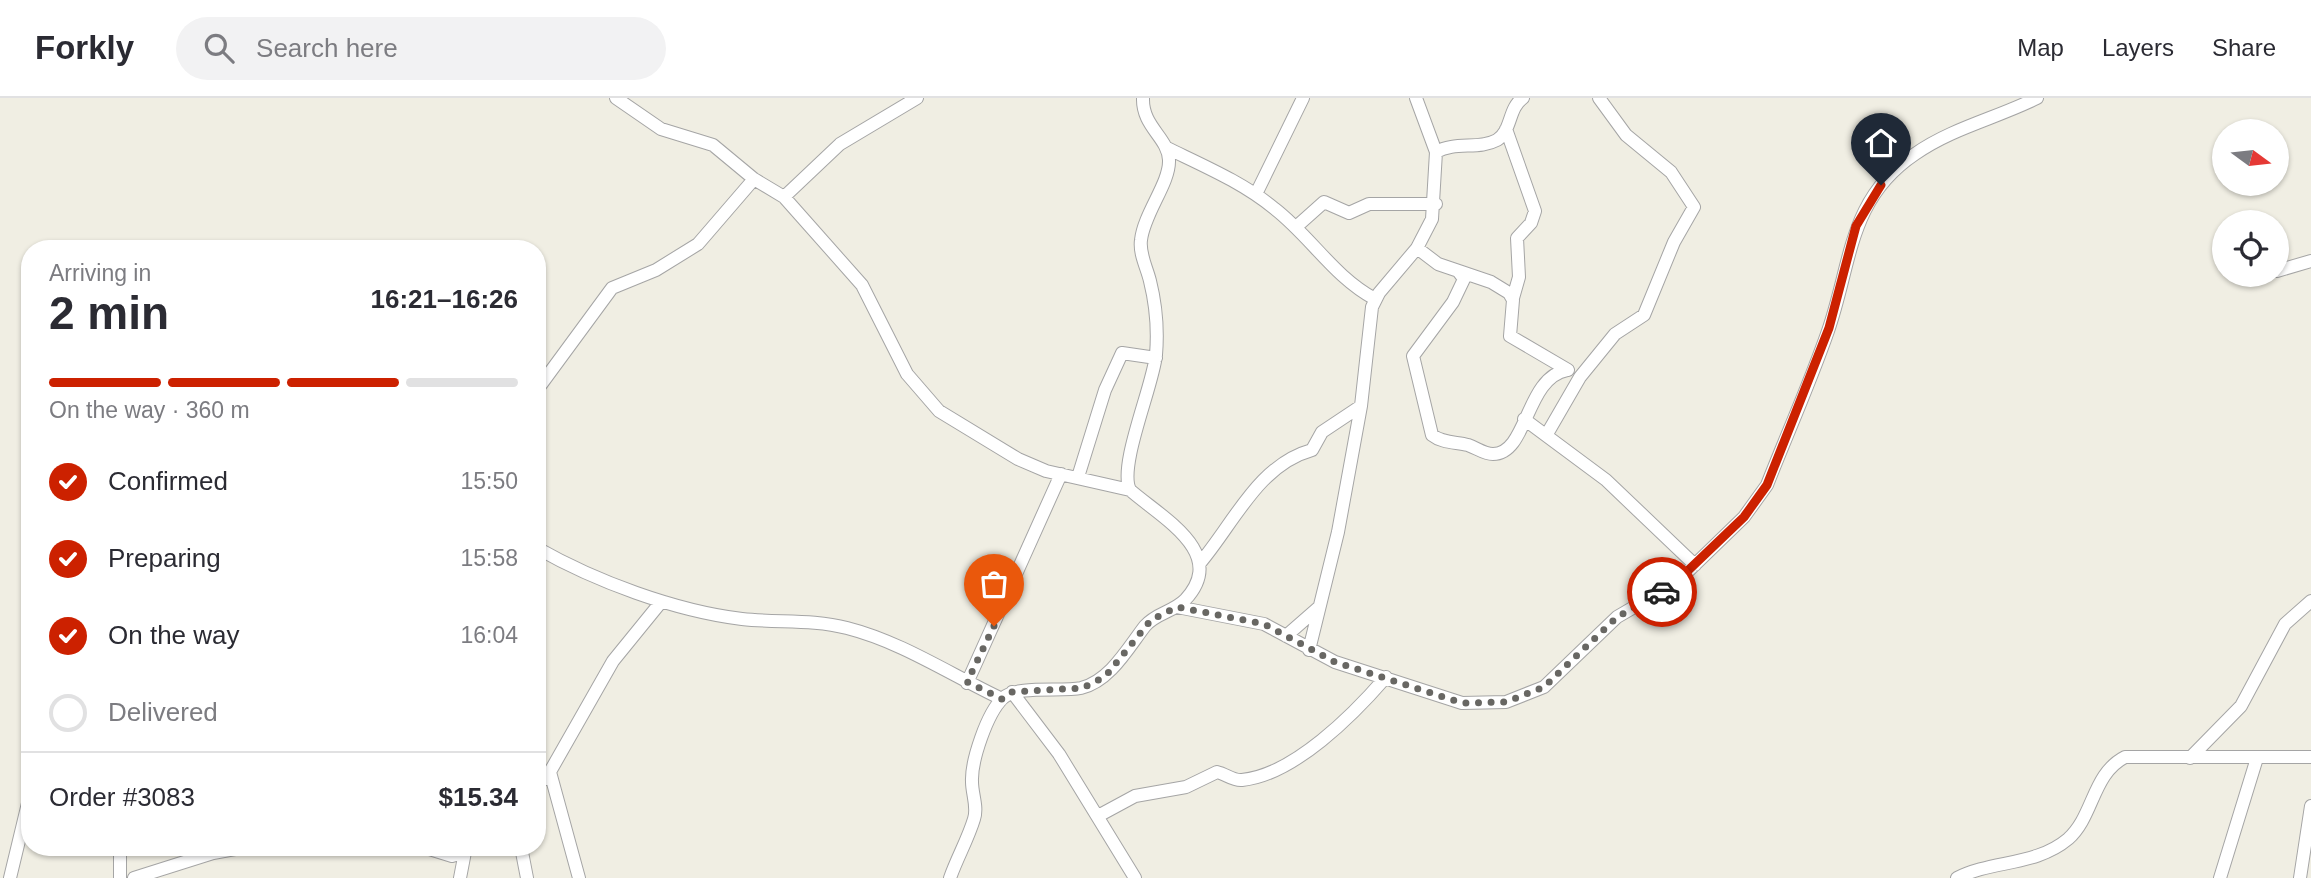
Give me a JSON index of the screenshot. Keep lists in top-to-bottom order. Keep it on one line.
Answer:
{"north":"right","page":{"header":"Forkly","search":"Search here","nav":["Map","Layers","Share"],"heading":["2 min","Arriving in","16:21–16:26"],"panel":["Order #3083","$15.34"],"bar":"On the way · 360 m","list":[["Confirmed","15:50"],["Preparing","15:58"],["On the way","16:04"],"Delivered"]}}
